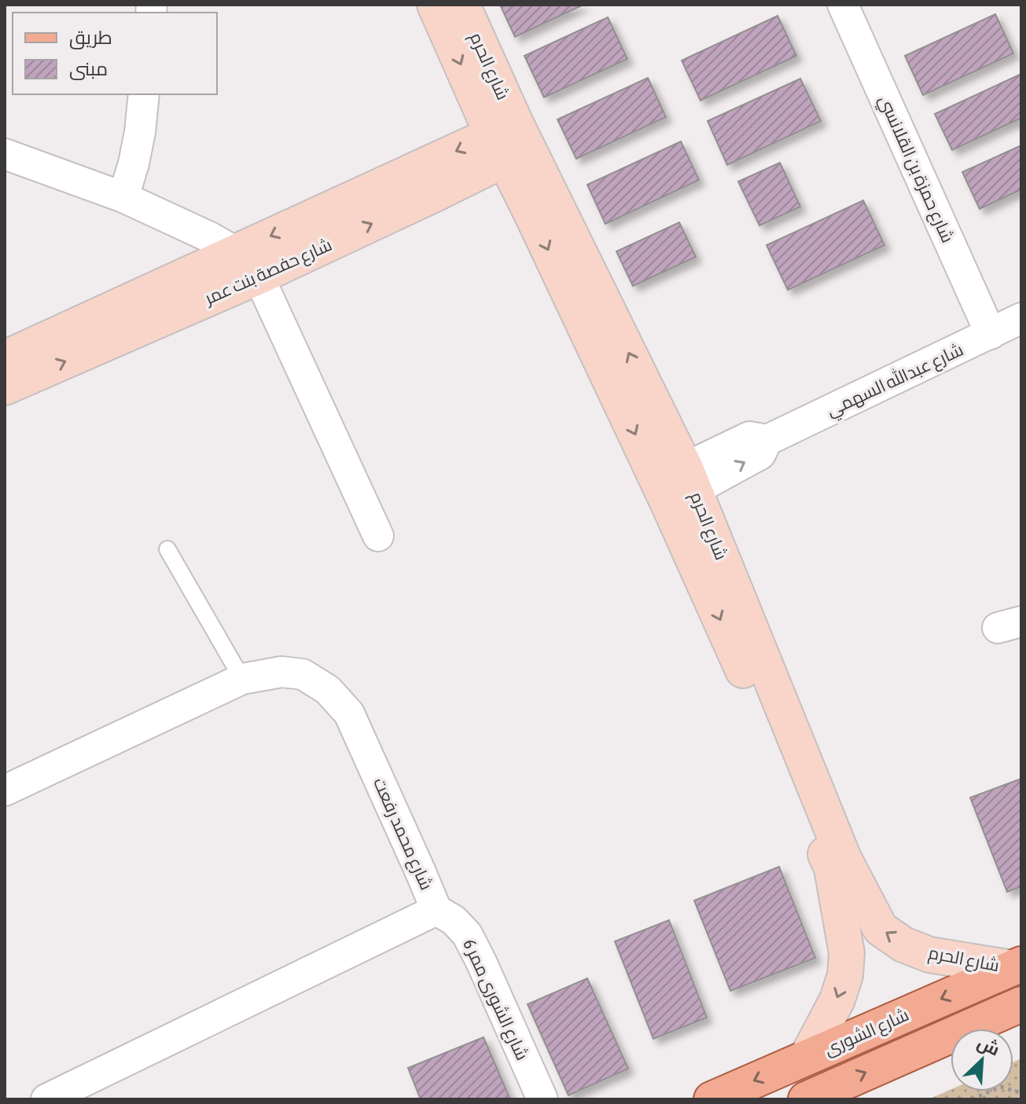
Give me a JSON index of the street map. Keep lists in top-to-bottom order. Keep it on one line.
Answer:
{"streets":{"main road":["شارع الشورى"],"street":["شارع الحرم","شارع حمزة بن القلانسي","شارع حفصة بنت عمر","شارع عبدالله السهمي","شارع محمد رفعت","شارع الشورى ممر 6"]},"crossings":[["شارع الحرم","شارع حفصة بنت عمر"],["شارع الحرم","شارع عبدالله السهمي"],["شارع الحرم","شارع الشورى"],["شارع حمزة بن القلانسي","شارع عبدالله السهمي"],["شارع محمد رفعت","شارع الشورى ممر 6"]],"legend":["طريق","مبنى"],"north":"top right"}
